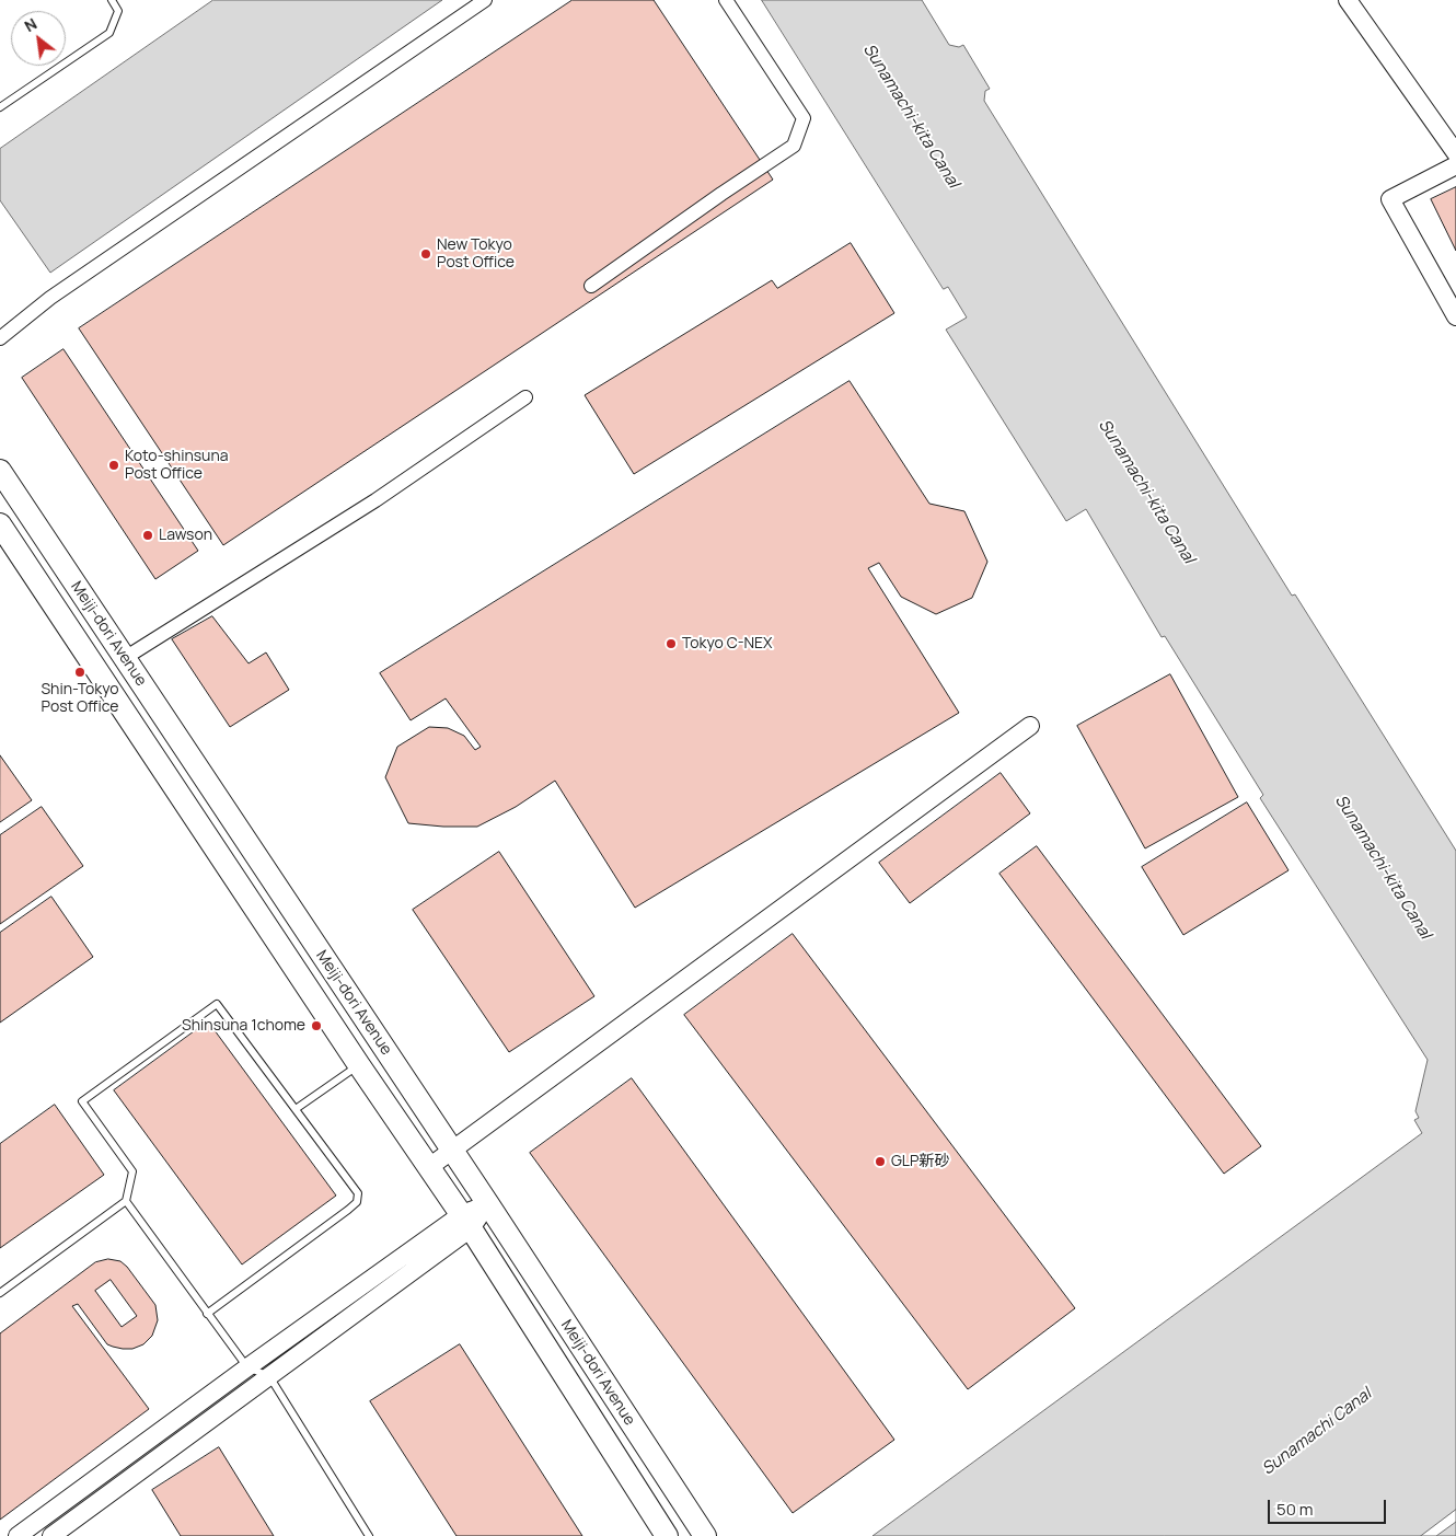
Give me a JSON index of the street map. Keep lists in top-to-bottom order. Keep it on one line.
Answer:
{"streets":{"main road":["Meiji-dori Avenue"]},"water":["Sunamachi-kita Canal","Sunamachi Canal"],"places":["New Tokyo Post Office","Koto-shinsuna Post Office","Lawson","Tokyo C-NEX","Shin-Tokyo Post Office","Shinsuna 1chome","GLP新砂"],"scale_bar":"50 m","north":"top left"}
